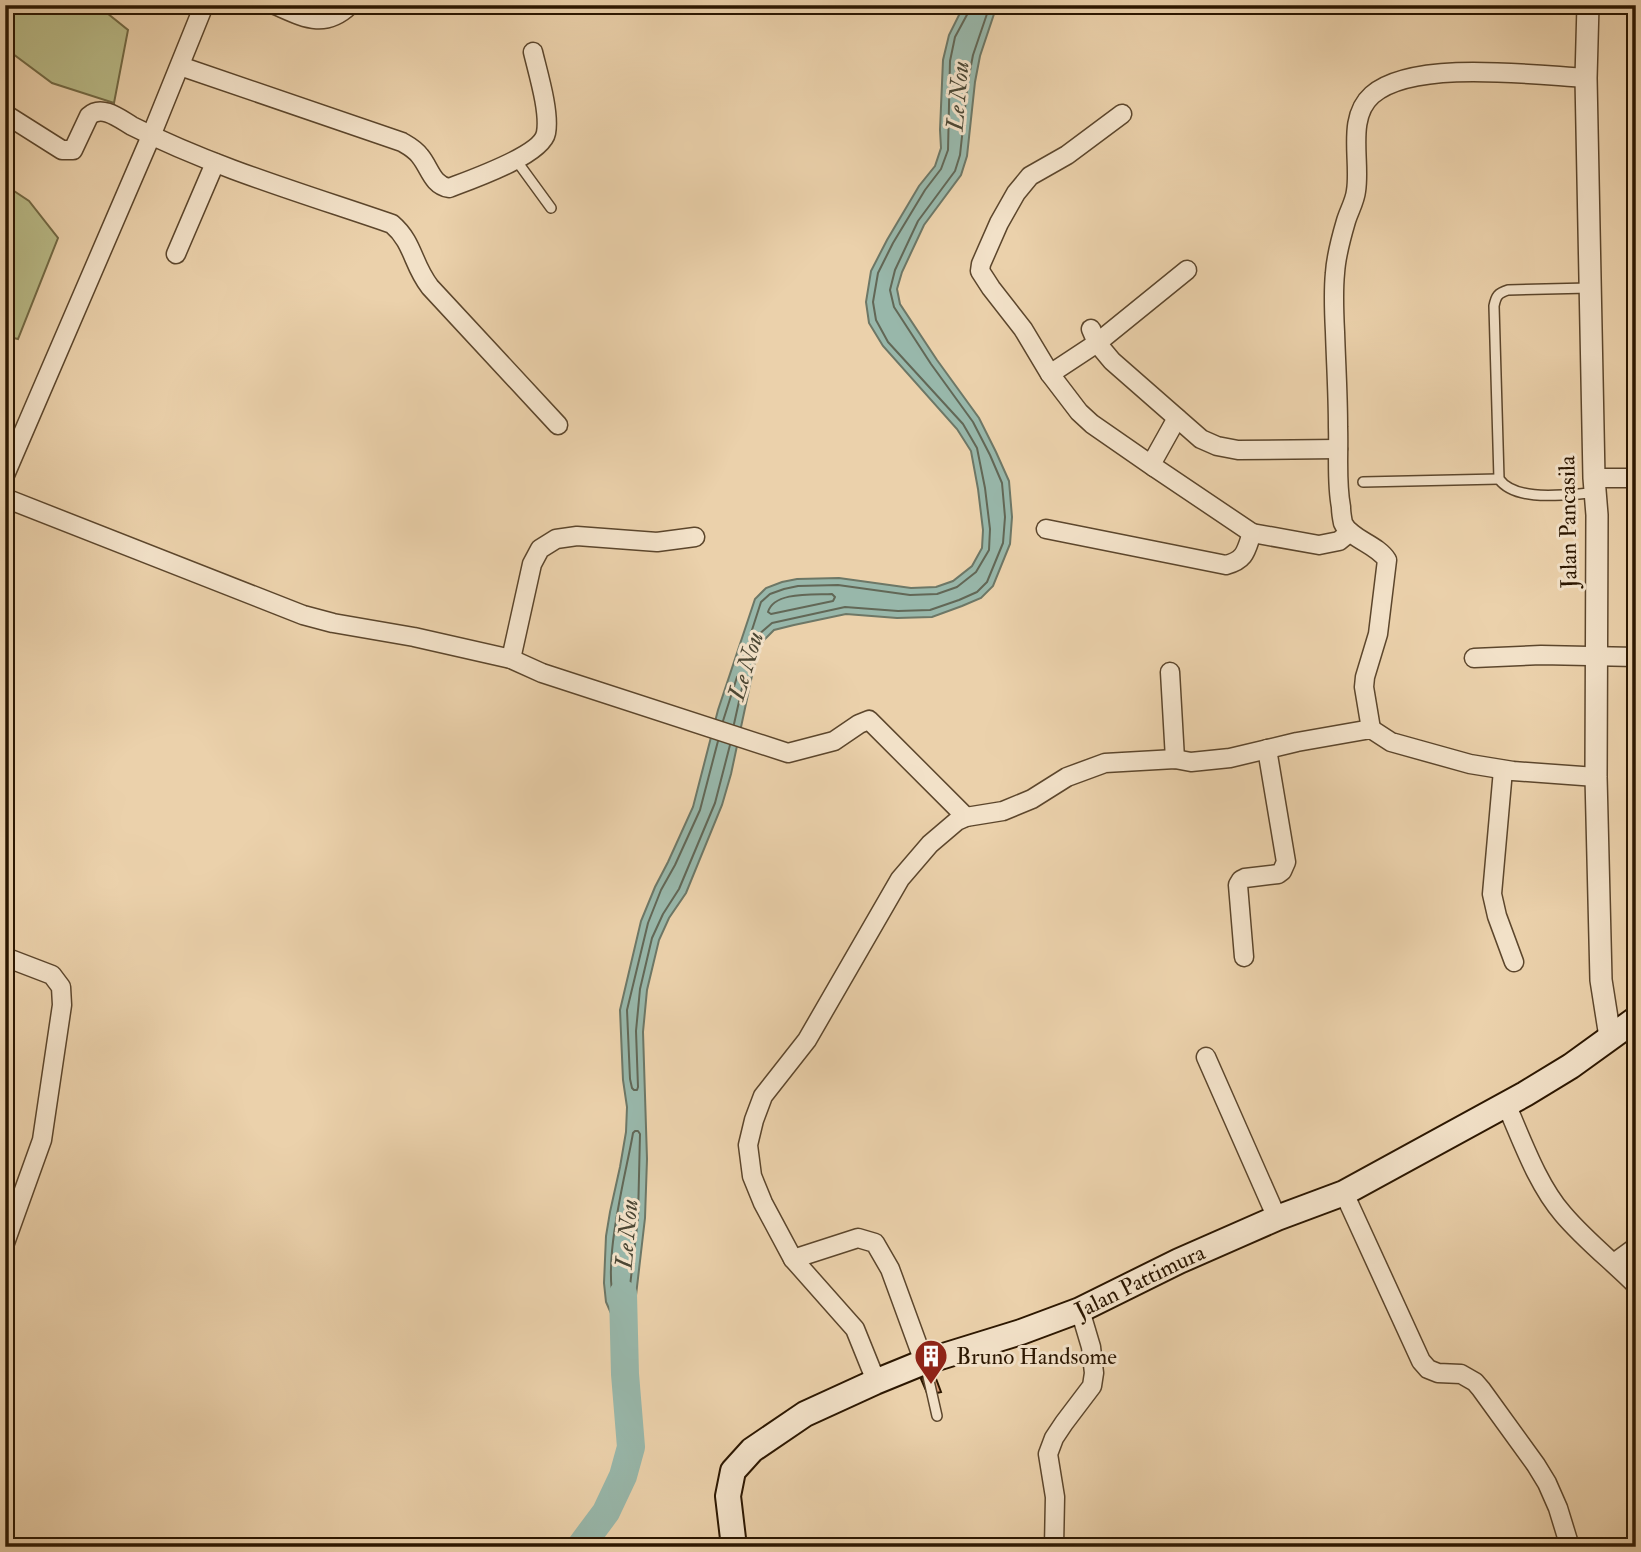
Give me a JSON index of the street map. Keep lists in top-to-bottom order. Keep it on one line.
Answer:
{"streets":{"main road":["Jalan Pattimura"],"street":["Jalan Pancasila"]},"crossings":[["Jalan Pancasila","Jalan Pattimura"]],"water":["Le Nou"],"places":{"building":["Bruno Handsome"]}}
